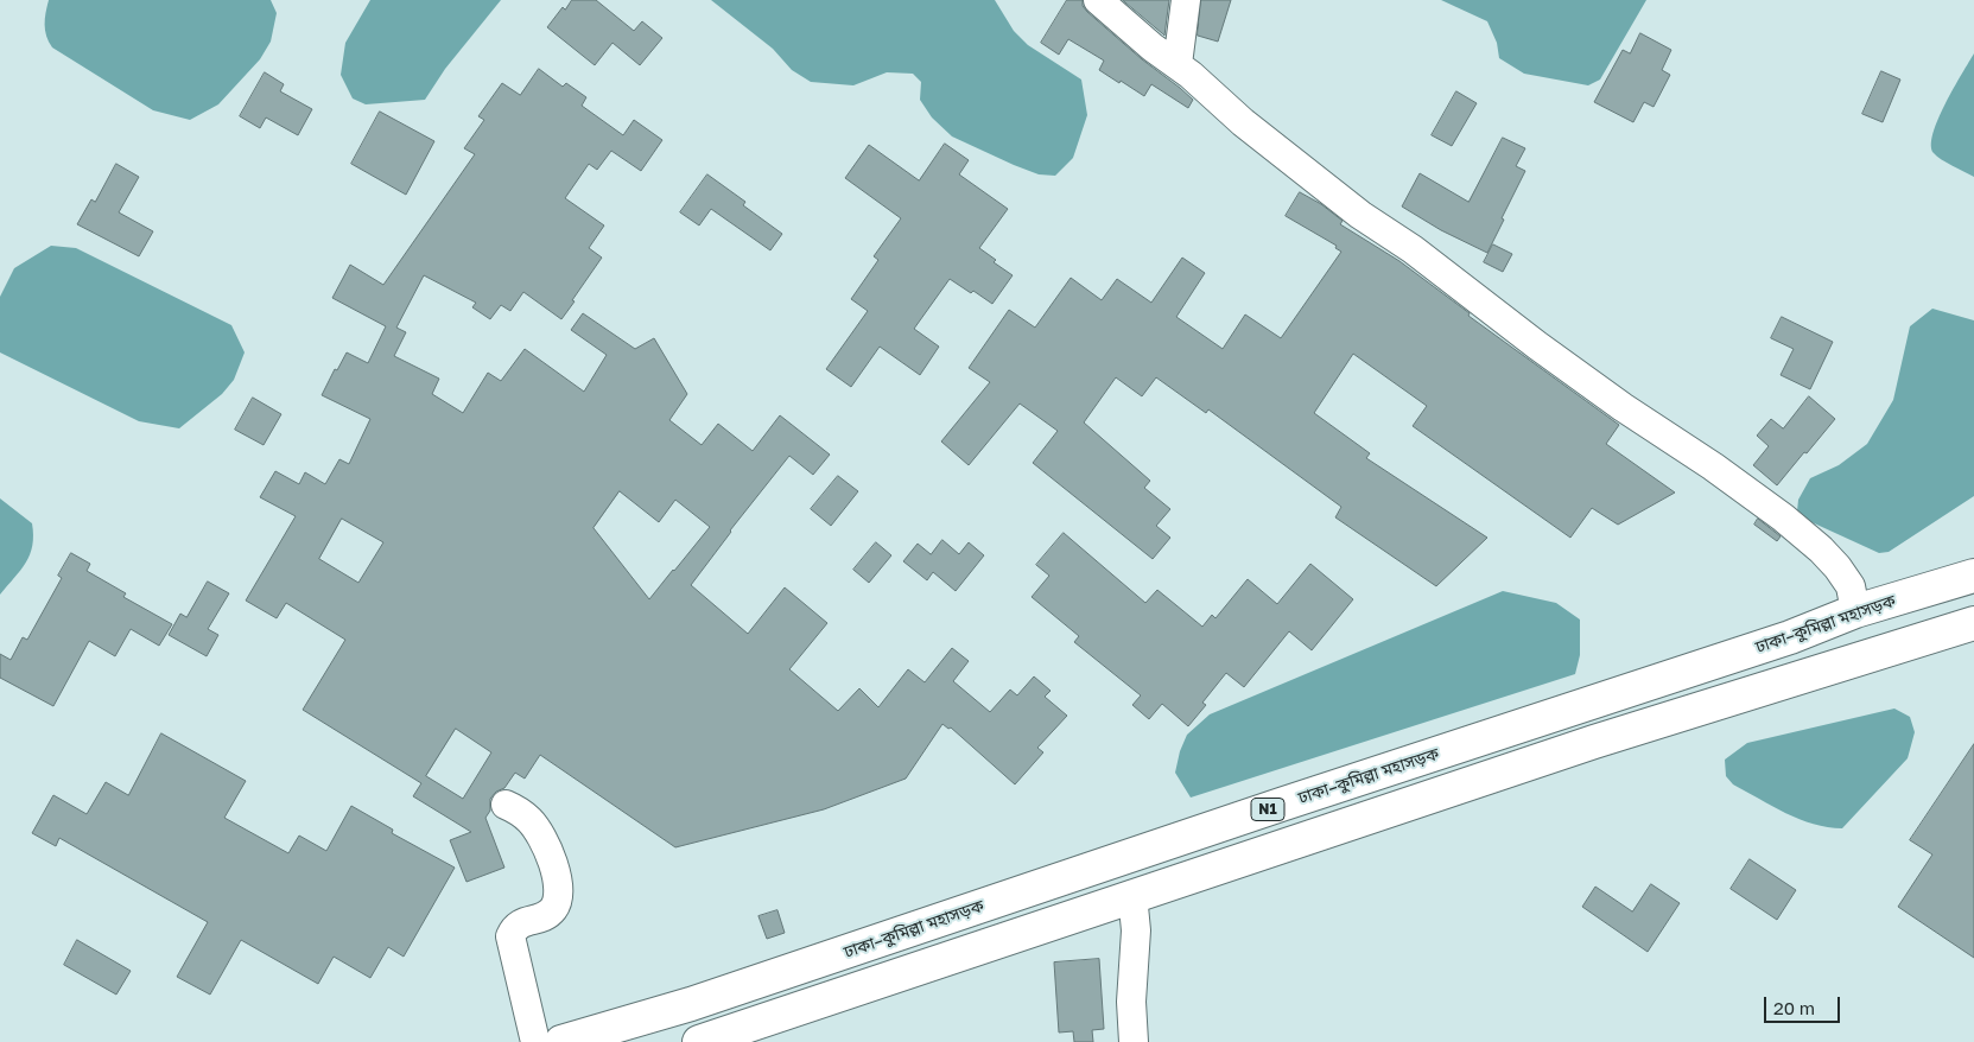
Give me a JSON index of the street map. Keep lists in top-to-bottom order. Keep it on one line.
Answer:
{"streets":{"highway":["ঢাকা–কুমিল্লা মহাসড়ক","N1"]},"scale_bar":"20 m"}
